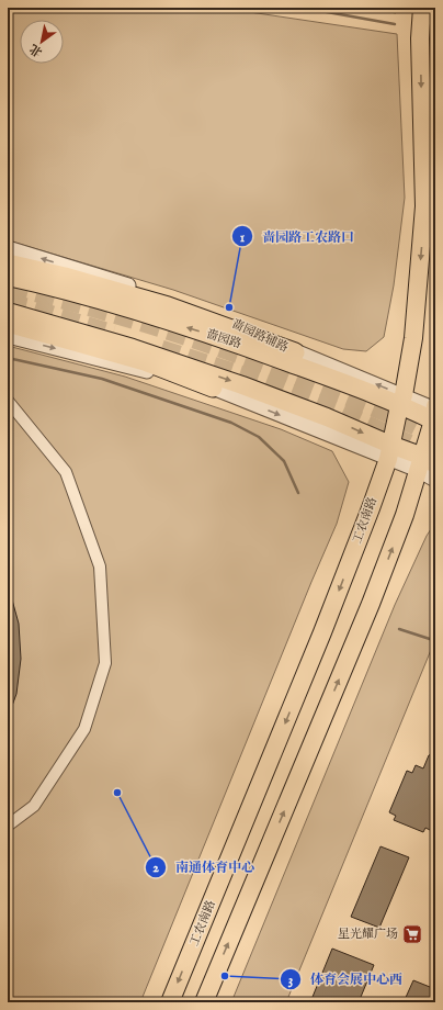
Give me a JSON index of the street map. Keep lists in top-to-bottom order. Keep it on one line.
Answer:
{"streets":{"main road":["啬园路","工农南路"],"street":["啬园路辅路"]},"crossings":[["啬园路辅路","啬园路"],["啬园路辅路","工农南路"],["啬园路","工农南路"]],"places":{"other":["啬园路工农路口","南通体育中心","体育会展中心西"],"supermarket":["星光耀广场"]},"north":"bottom left"}
